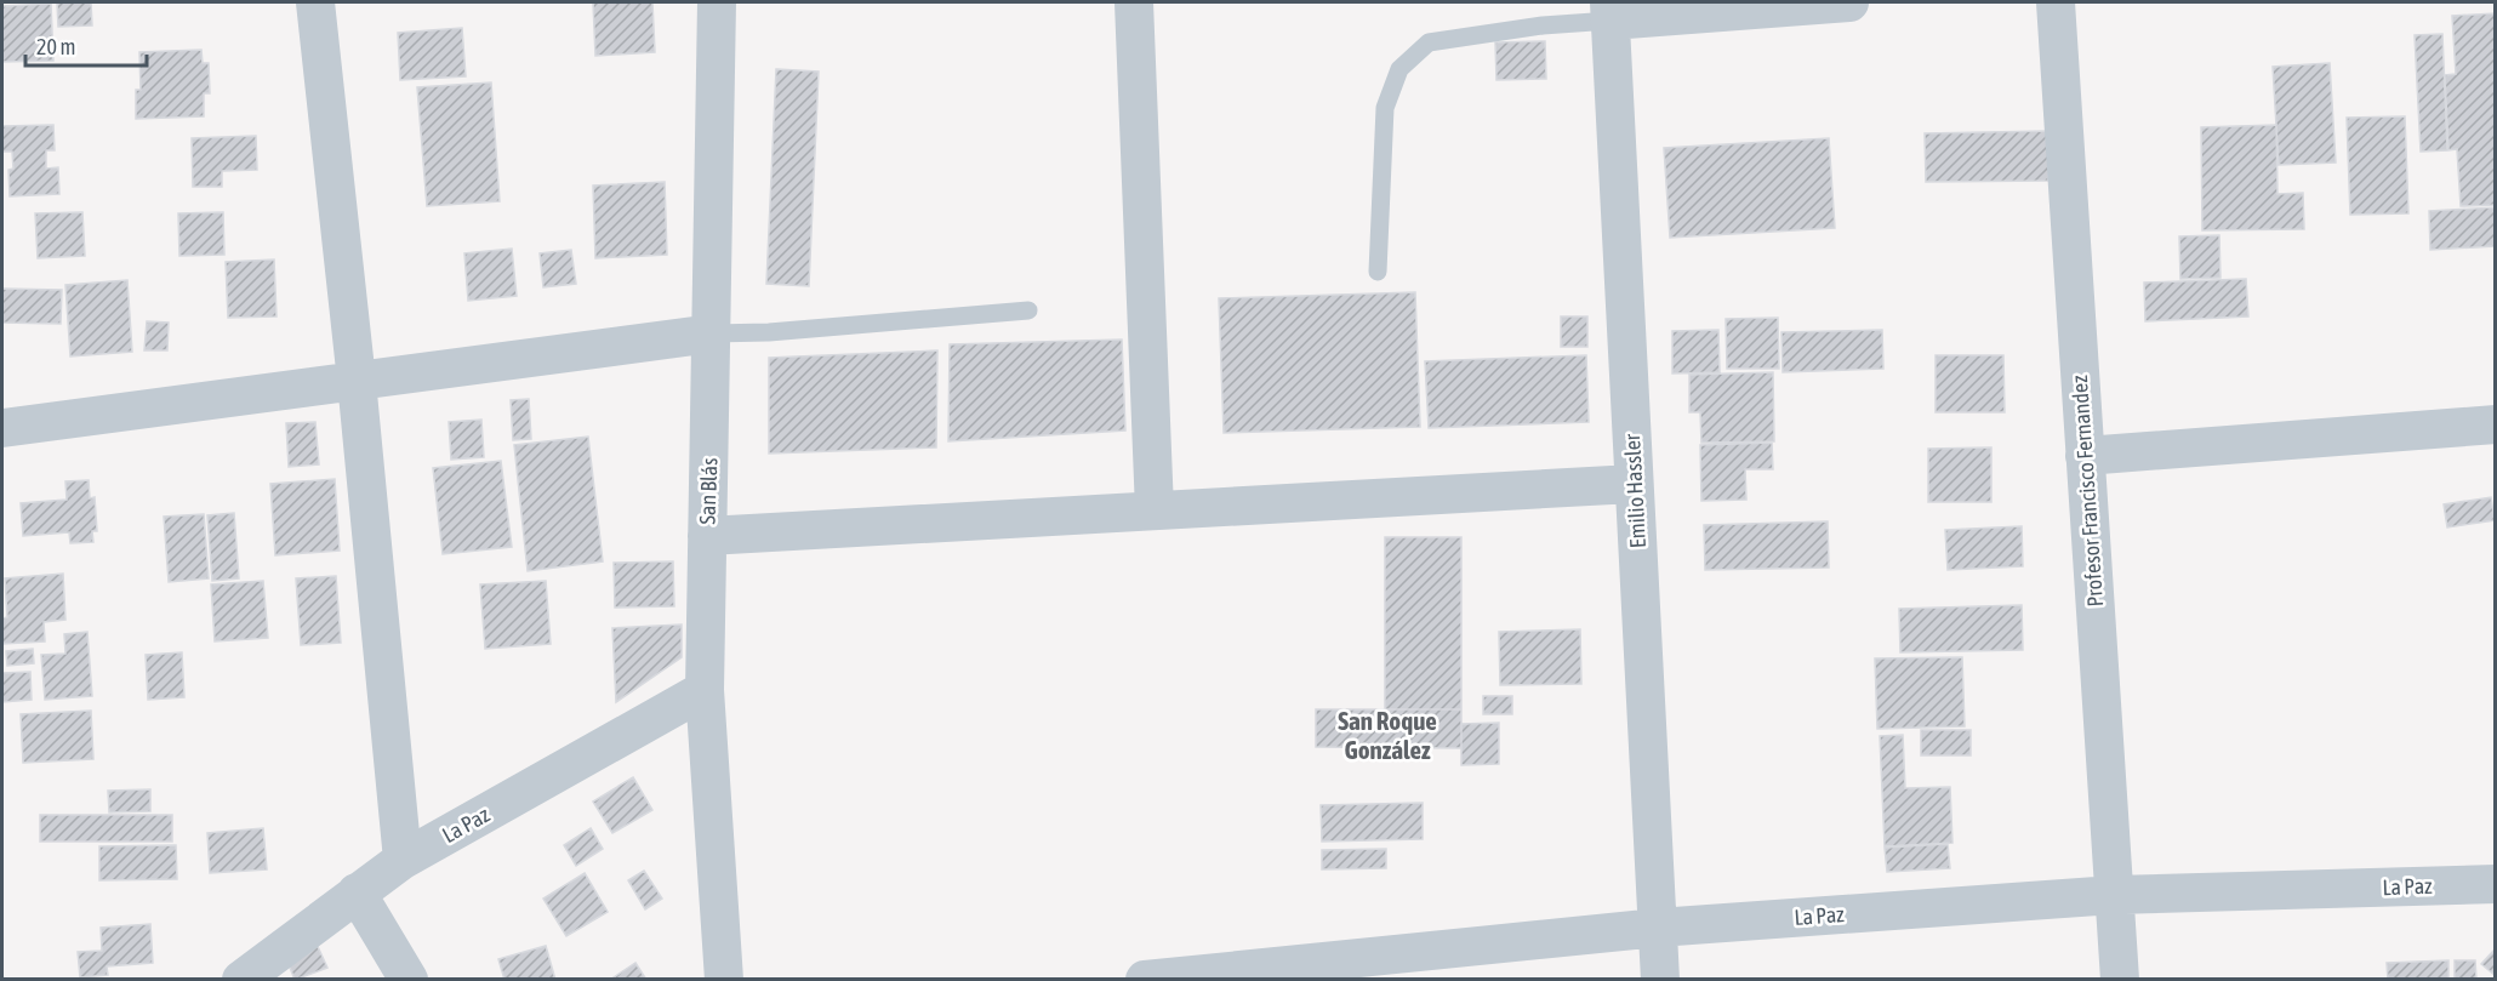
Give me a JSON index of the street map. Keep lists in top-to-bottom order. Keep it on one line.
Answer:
{"streets":{"street":["San Blás","Emilio Hassler","Profesor Francisco Fernandez","La Paz"]},"crossings":[["San Blás","La Paz"],["Emilio Hassler","La Paz"],["Profesor Francisco Fernandez","La Paz"]],"districts":["San Roque González"],"scale_bar":"20 m"}
